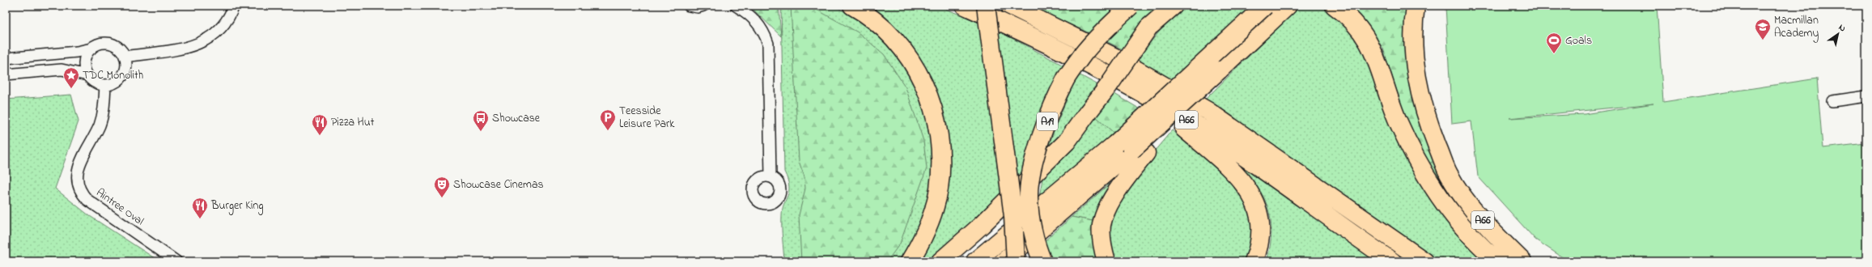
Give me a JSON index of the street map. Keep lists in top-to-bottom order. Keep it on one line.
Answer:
{"streets":{"highway":["A66","A19"],"street":["Aintree Oval"]},"places":{"school or university":["Macmillan Academy"],"sports":["Goals"],"place":["TDC Monolith"],"parking":["Teesside Leisure Park"],"bus stop":["Showcase"],"restaurant":["Pizza Hut","Burger King"],"theatre":["Showcase Cinemas"]},"north":"top right"}
